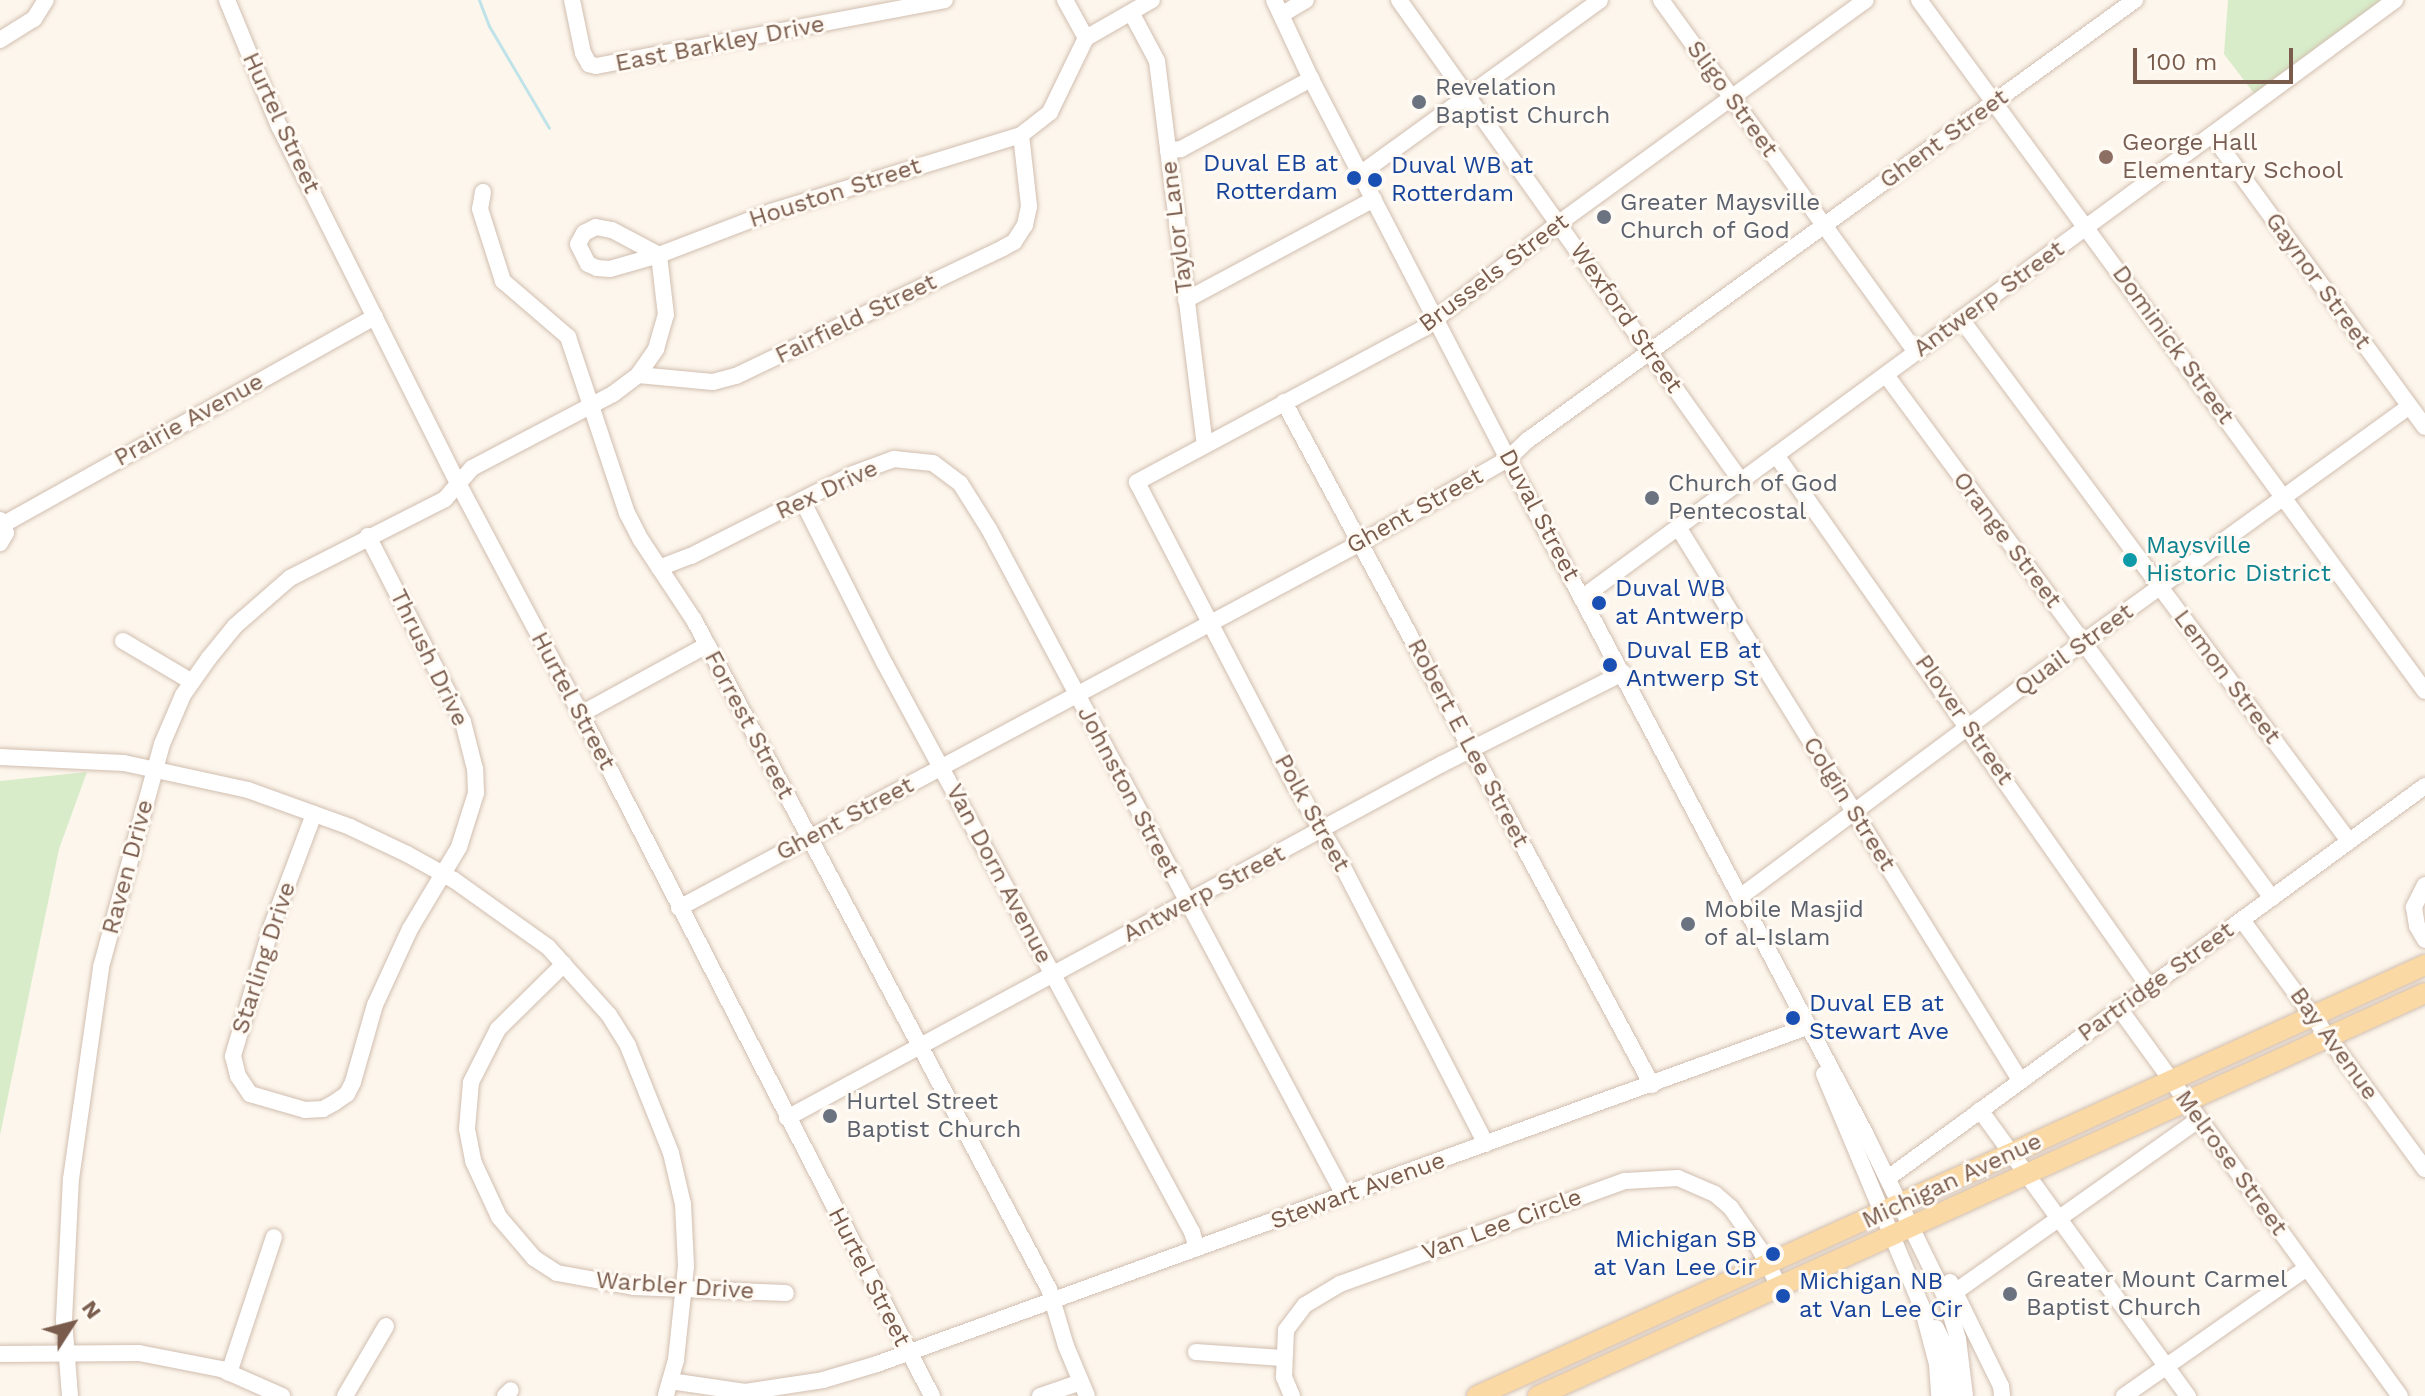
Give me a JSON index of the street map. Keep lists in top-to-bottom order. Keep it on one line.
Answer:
{"streets":{"main road":["Michigan Avenue"],"street":["East Barkley Drive","Sligo Street","Hurtel Street","Ghent Street","Houston Street","Taylor Lane","Brussels Street","Gaynor Street","Antwerp Street","Wexford Street","Fairfield Street","Dominick Street","Prairie Avenue","Rex Drive","Duval Street","Orange Street","Quail Street","Thrush Drive","Lemon Street","Plover Street","Forrest Street","Robert E Lee Street","Johnston Street","Colgin Street","Polk Street","Raven Drive","Van Dorn Avenue","Starling Drive","Partridge Street","Bay Avenue","Melrose Street","Stewart Avenue","Van Lee Circle","Warbler Drive"]},"crossings":[["Sligo Street","Ghent Street"],["Sligo Street","Brussels Street"],["Sligo Street","Antwerp Street"],["Hurtel Street","Ghent Street"],["Hurtel Street","Antwerp Street"],["Hurtel Street","Prairie Avenue"],["Hurtel Street","Raven Drive"],["Hurtel Street","Stewart Avenue"],["Ghent Street","Wexford Street"],["Ghent Street","Dominick Street"],["Ghent Street","Duval Street"],["Ghent Street","Forrest Street"],["Ghent Street","Robert E Lee Street"],["Ghent Street","Johnston Street"],["Ghent Street","Polk Street"],["Ghent Street","Van Dorn Avenue"],["Houston Street","Fairfield Street"],["Taylor Lane","Brussels Street"],["Brussels Street","Wexford Street"],["Brussels Street","Duval Street"],["Brussels Street","Robert E Lee Street"],["Brussels Street","Polk Street"],["Gaynor Street","Antwerp Street"],["Gaynor Street","Quail Street"],["Antwerp Street","Wexford Street"],["Antwerp Street","Dominick Street"],["Antwerp Street","Duval Street"],["Antwerp Street","Orange Street"],["Antwerp Street","Lemon Street"],["Antwerp Street","Plover Street"],["Antwerp Street","Forrest Street"],["Antwerp Street","Robert E Lee Street"],["Antwerp Street","Johnston Street"],["Antwerp Street","Colgin Street"],["Antwerp Street","Polk Street"],["Antwerp Street","Van Dorn Avenue"],["Dominick Street","Quail Street"],["Rex Drive","Forrest Street"],["Rex Drive","Johnston Street"],["Rex Drive","Van Dorn Avenue"],["Duval Street","Quail Street"],["Duval Street","Partridge Street"],["Duval Street","Michigan Avenue"],["Duval Street","Stewart Avenue"],["Orange Street","Quail Street"],["Orange Street","Partridge Street"],["Quail Street","Lemon Street"],["Quail Street","Plover Street"],["Quail Street","Colgin Street"],["Thrush Drive","Raven Drive"],["Thrush Drive","Starling Drive"],["Lemon Street","Partridge Street"],["Plover Street","Partridge Street"],["Forrest Street","Stewart Avenue"],["Robert E Lee Street","Stewart Avenue"],["Johnston Street","Stewart Avenue"],["Colgin Street","Partridge Street"],["Polk Street","Stewart Avenue"],["Van Dorn Avenue","Stewart Avenue"],["Partridge Street","Bay Avenue"],["Partridge Street","Melrose Street"],["Bay Avenue","Michigan Avenue"],["Melrose Street","Michigan Avenue"],["Michigan Avenue","Van Lee Circle"]],"places":["Revelation Baptist Church","George Hall Elementary School","Duval EB at Rotterdam","Duval WB at Rotterdam","Greater Maysville Church of God","Church of God Pentecostal","Maysville Historic District","Duval WB at Antwerp","Duval EB at Antwerp St","Mobile Masjid of al-Islam","Duval EB at Stewart Ave","Hurtel Street Baptist Church","Michigan SB at Van Lee Cir","Greater Mount Carmel Baptist Church","Michigan NB at Van Lee Cir"],"scale_bar":"100 m","north":"top right"}
